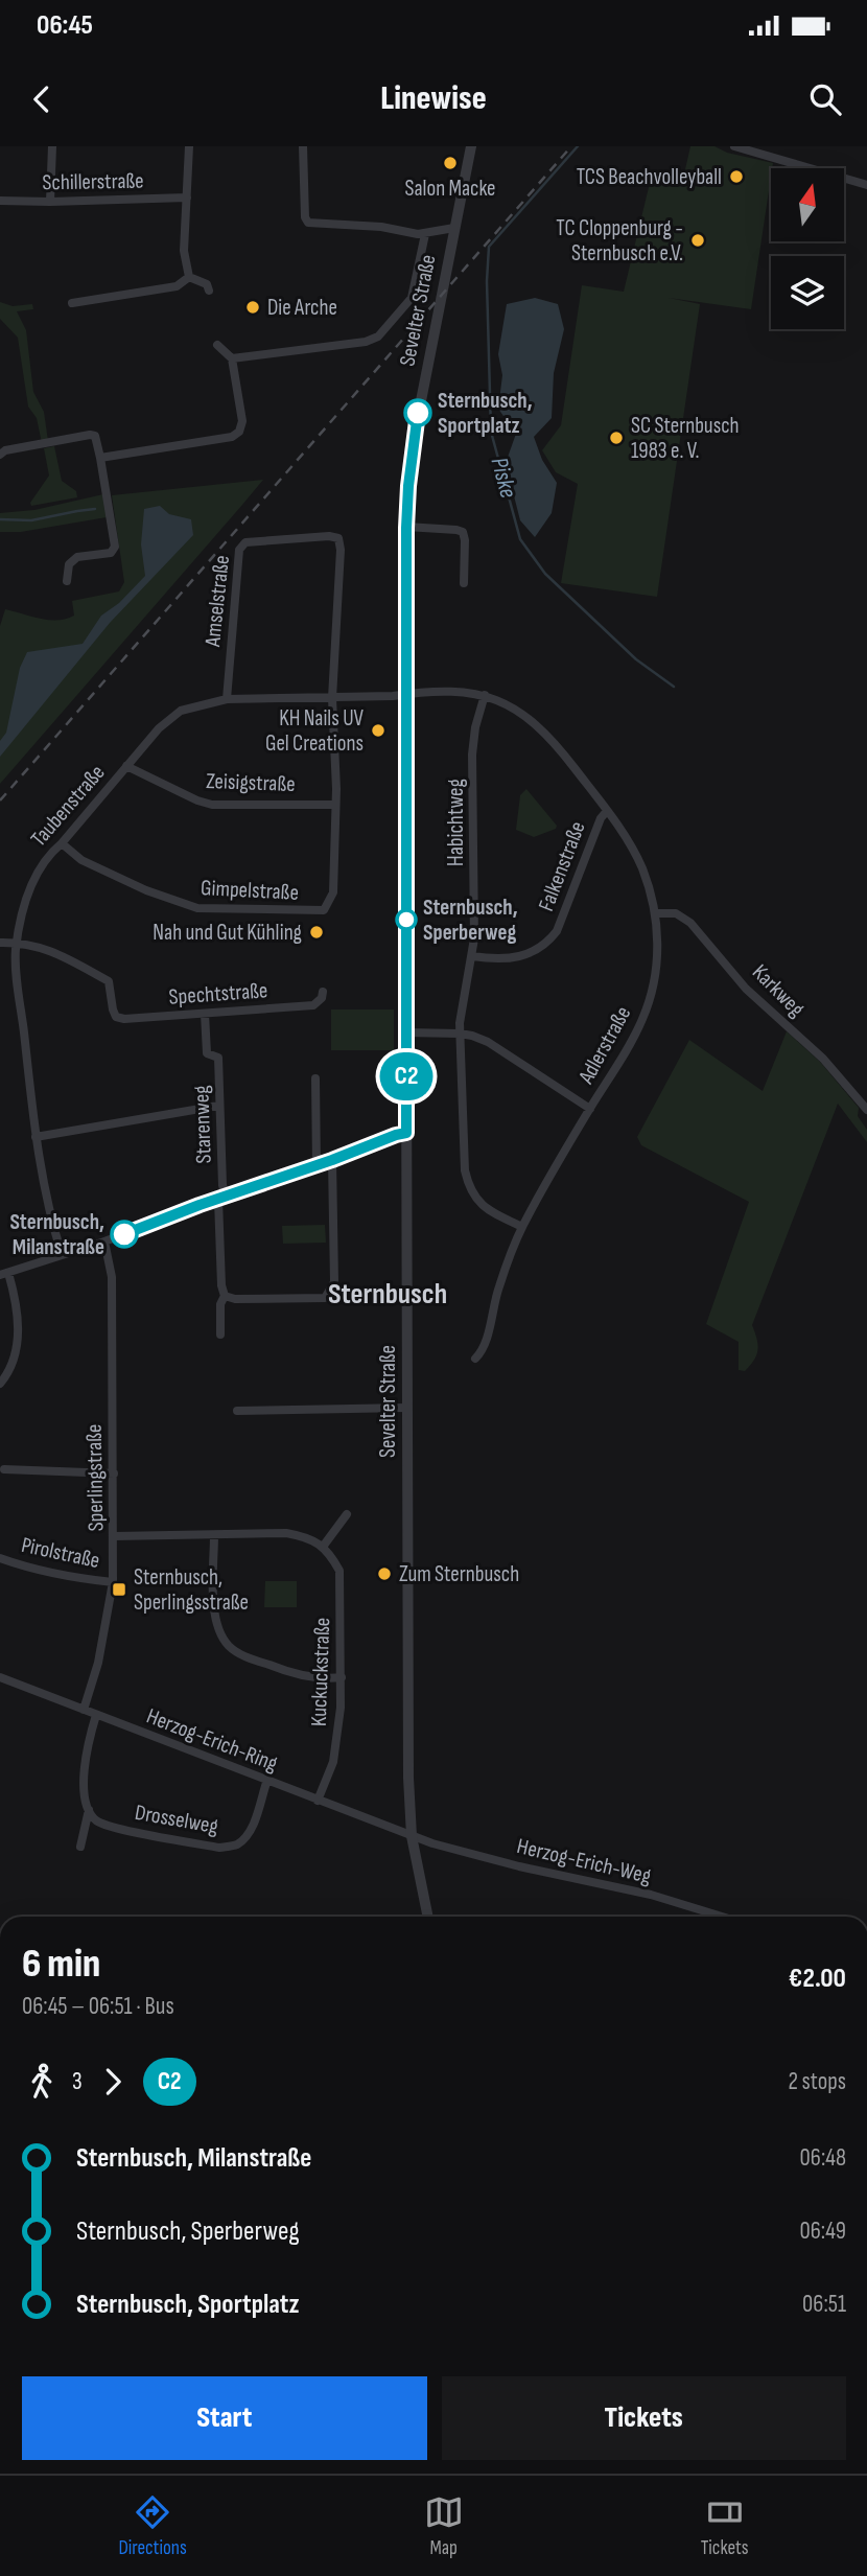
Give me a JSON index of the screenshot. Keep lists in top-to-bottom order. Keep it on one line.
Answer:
{"streets":{"street":["Schillerstraße","Sevelter Straße","Amselstraße","Zeisigstraße","Taubenstraße","Habichtweg","Falkenstraße","Gimpelstraße","Karkweg","Spechtstraße","Adlerstraße","Starenweg","Sperlingstraße","Pirolstraße","Kuckuckstraße","Herzog-Erich-Ring","Drosselweg","Herzog-Erich-Weg"]},"crossings":[["Sevelter Straße","Taubenstraße"],["Sevelter Straße","Adlerstraße"],["Sevelter Straße","Herzog-Erich-Ring"],["Sevelter Straße","Herzog-Erich-Weg"],["Amselstraße","Taubenstraße"],["Amselstraße","Gimpelstraße"],["Zeisigstraße","Taubenstraße"],["Zeisigstraße","Gimpelstraße"],["Taubenstraße","Gimpelstraße"],["Taubenstraße","Spechtstraße"],["Taubenstraße","Adlerstraße"],["Habichtweg","Falkenstraße"],["Habichtweg","Adlerstraße"],["Falkenstraße","Adlerstraße"],["Karkweg","Adlerstraße"],["Spechtstraße","Starenweg"],["Sperlingstraße","Pirolstraße"],["Sperlingstraße","Herzog-Erich-Ring"],["Kuckuckstraße","Herzog-Erich-Ring"],["Herzog-Erich-Ring","Drosselweg"],["Herzog-Erich-Ring","Herzog-Erich-Weg"]],"districts":["Sternbusch"],"water":["Piske"],"places":{"other":["Salon Macke","TCS Beachvolleyball","TC Cloppenburg - Sternbusch e.V.","Die Arche","Sternbusch, Sportplatz","SC Sternbusch 1983 e. V.","KH Nails UV Gel Creations","Sternbusch, Sperberweg","Nah und Gut Kühling","Sternbusch, Milanstraße","Zum Sternbusch"],"transit":["Sternbusch, Sperlingsstraße"]},"lines":["bus line C2"],"north":"top","page":{"status":"06:45","header":"Linewise","on_map":"C2","heading":["6 min","06:45 – 06:51 · Bus","€2.00"],"legs":["3","C2","2 stops"],"list":[{"name":"Sternbusch, Milanstraße","value":"06:48"},{"name":"Sternbusch, Sperberweg","value":"06:49"},{"name":"Sternbusch, Sportplatz","value":"06:51"}],"buttons":["Start","Tickets"],"tabs":["Directions","Map","Tickets"]}}
